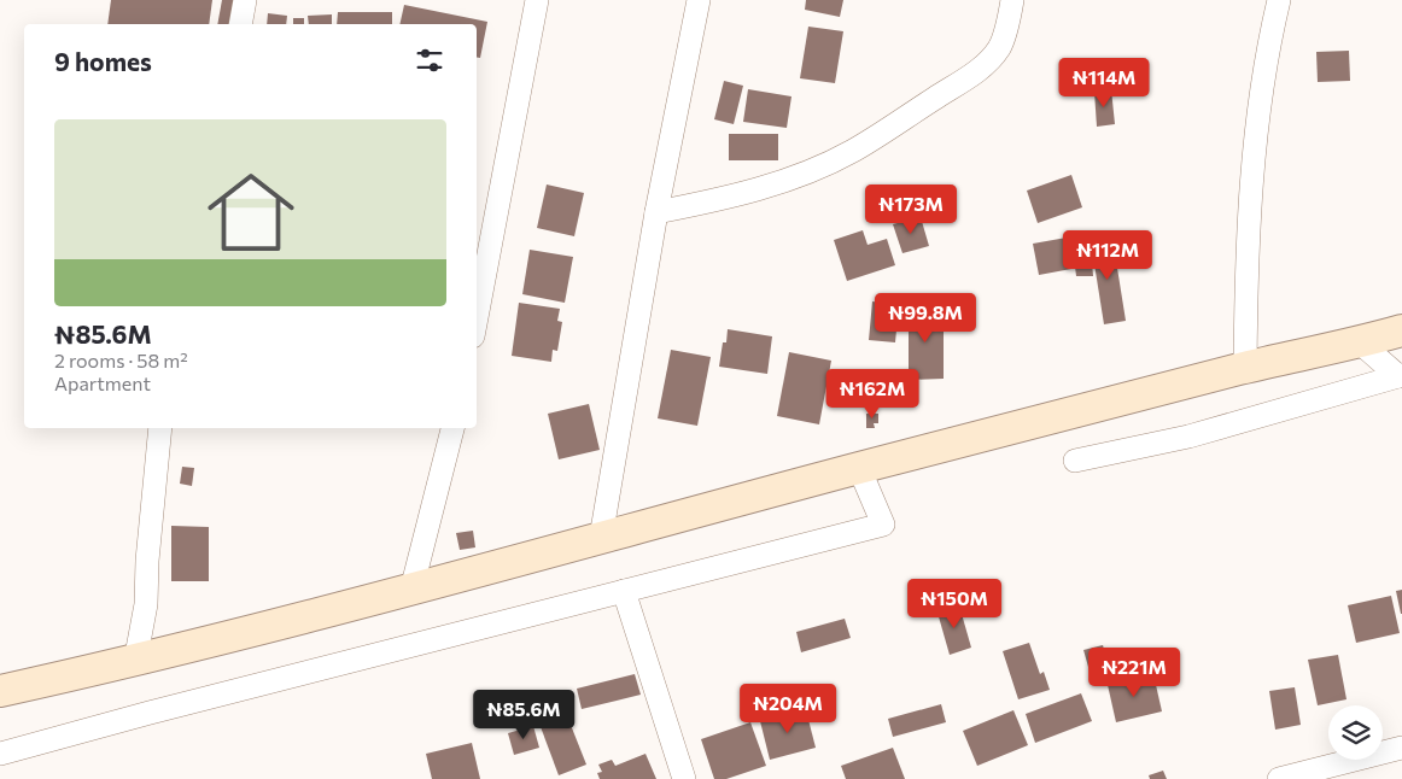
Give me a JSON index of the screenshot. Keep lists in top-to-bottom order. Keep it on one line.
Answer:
{"page":{"heading":"9 homes","price":["₦114M","₦173M","₦112M","₦99.8M","₦162M","₦150M","₦221M","₦204M","₦85.6M"],"list":[{"name":"₦85.6M","note":"2 rooms · 58 m² · Apartment"}]}}
